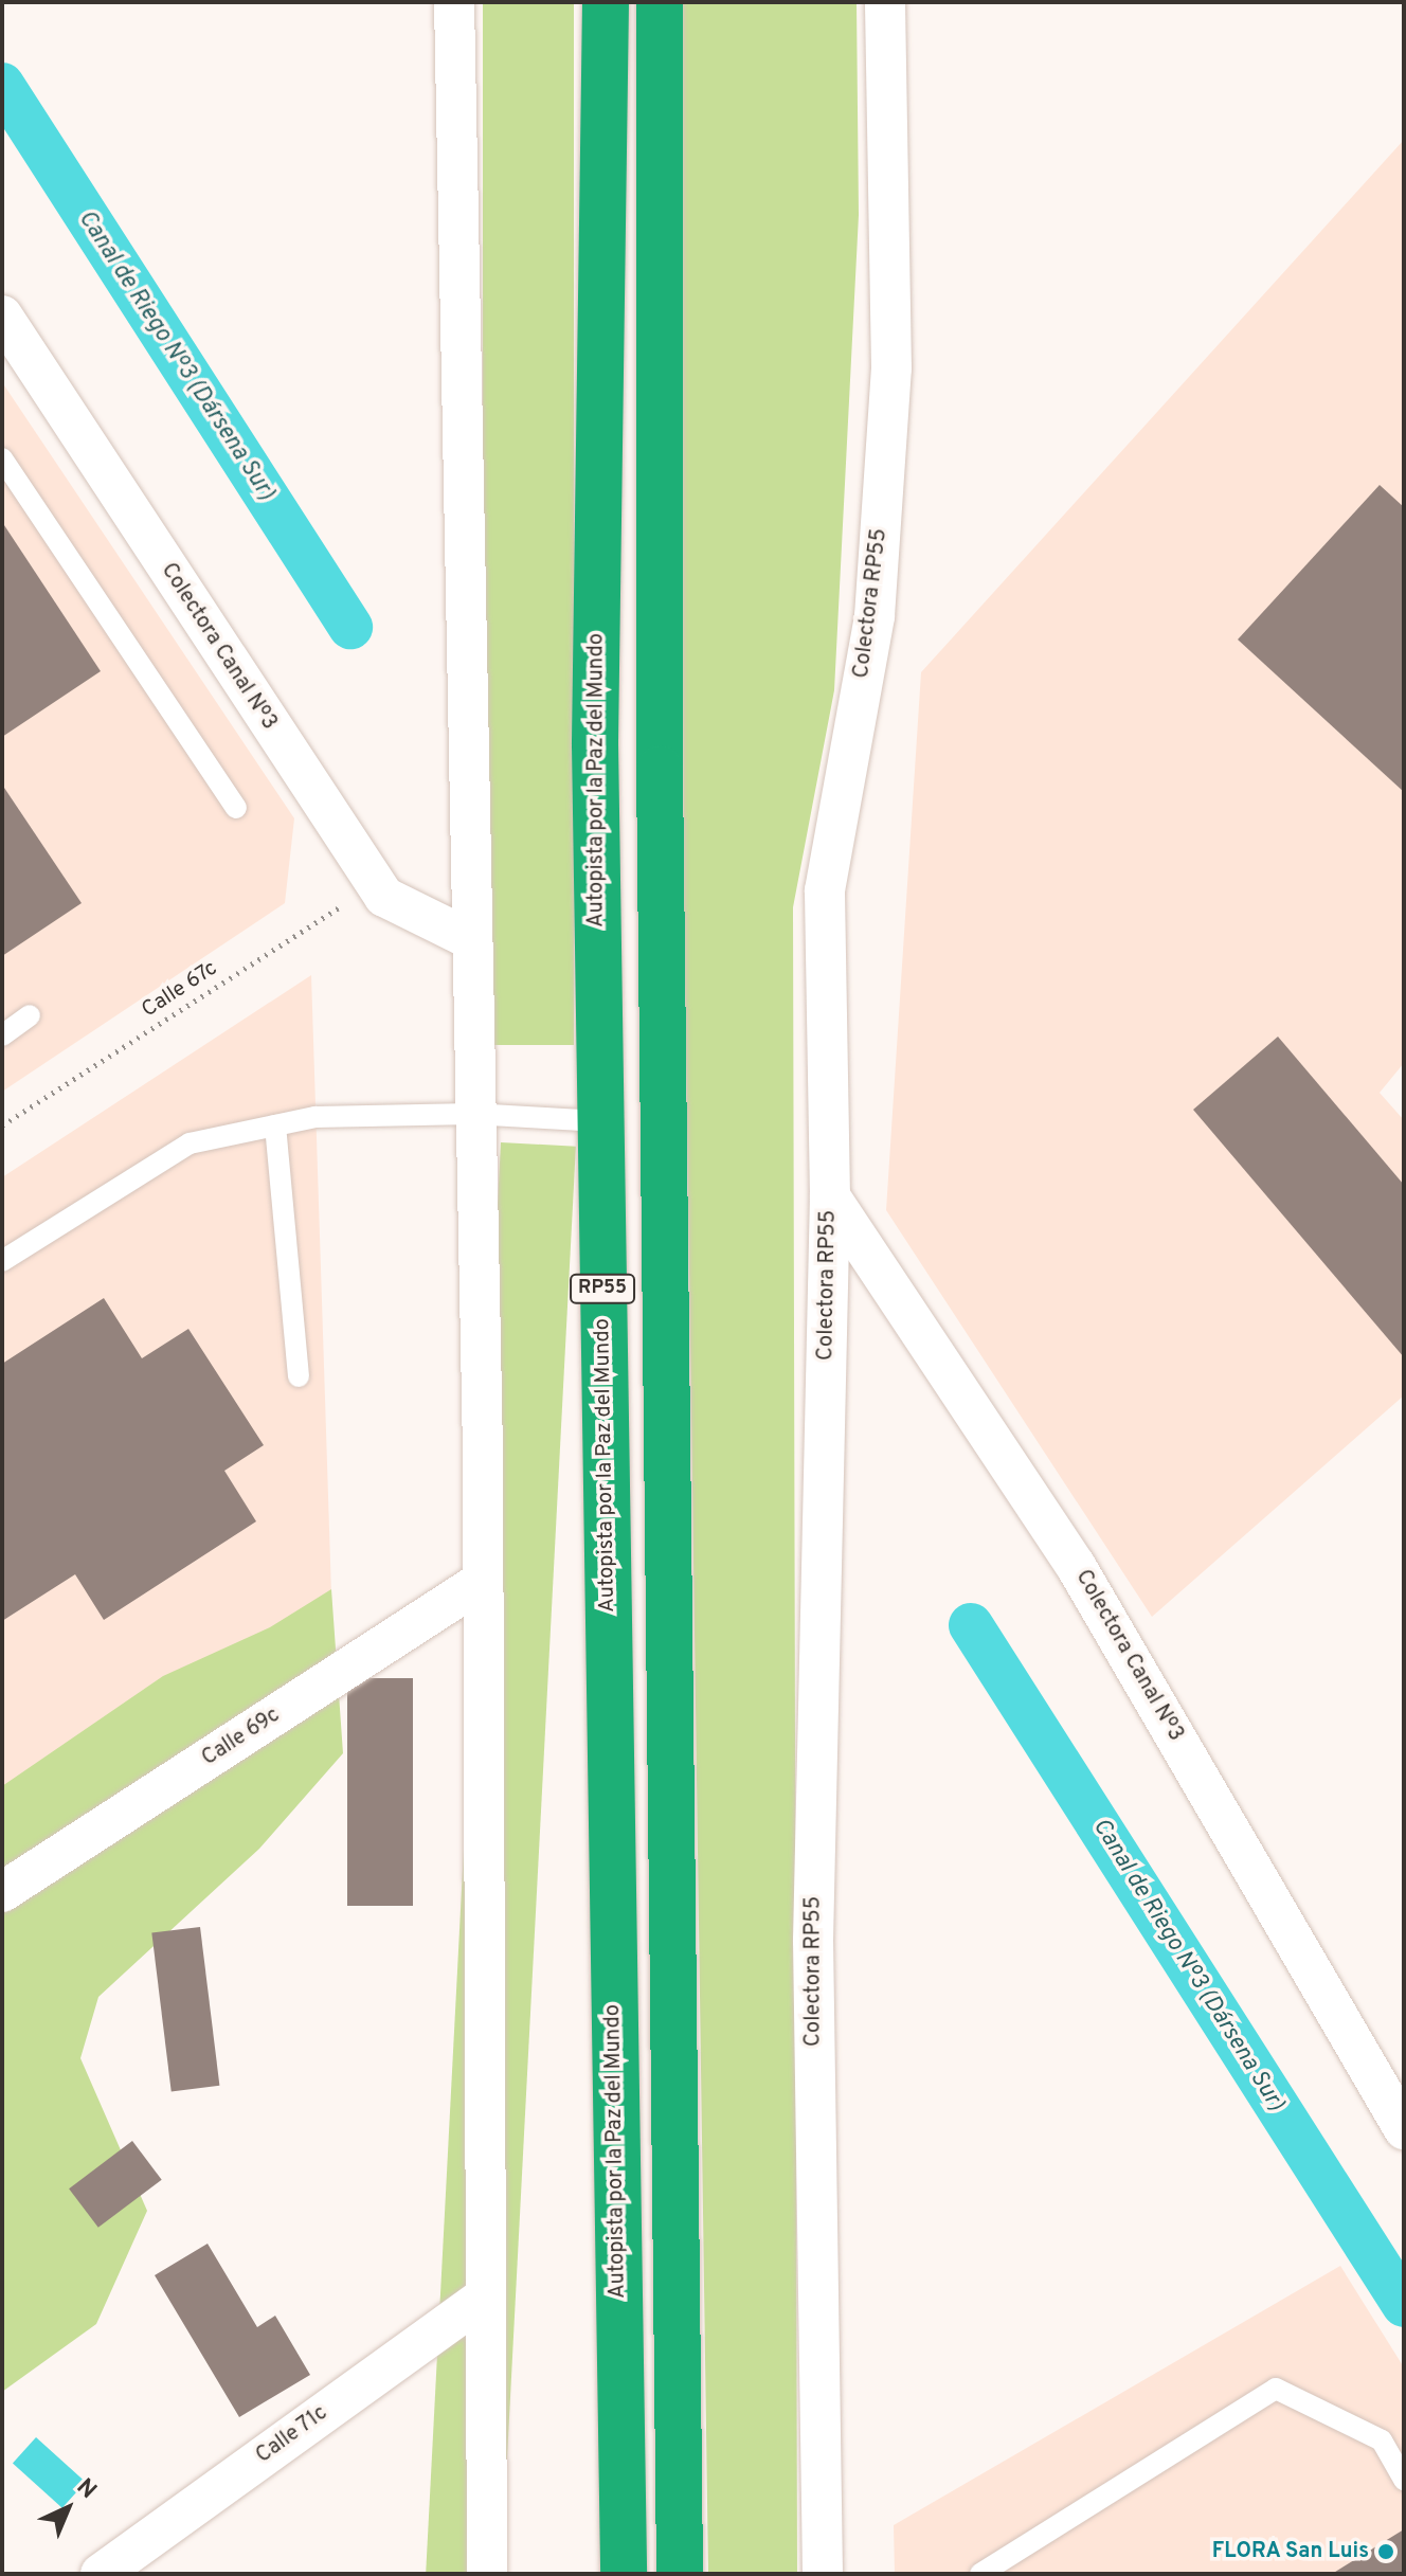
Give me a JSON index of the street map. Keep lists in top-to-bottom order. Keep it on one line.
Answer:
{"streets":{"highway":["Autopista por la Paz del Mundo","RP55"],"street":["Colectora RP55","Colectora Canal Nº3","Calle 69c","Calle 71c"],"path":["Calle 67c"]},"crossings":[["Colectora RP55","Colectora Canal Nº3"],["Colectora Canal Nº3","Calle 67c"]],"water":["Canal de Riego Nº3 (Dársena Sur)"],"places":["FLORA San Luis"],"north":"top right"}
